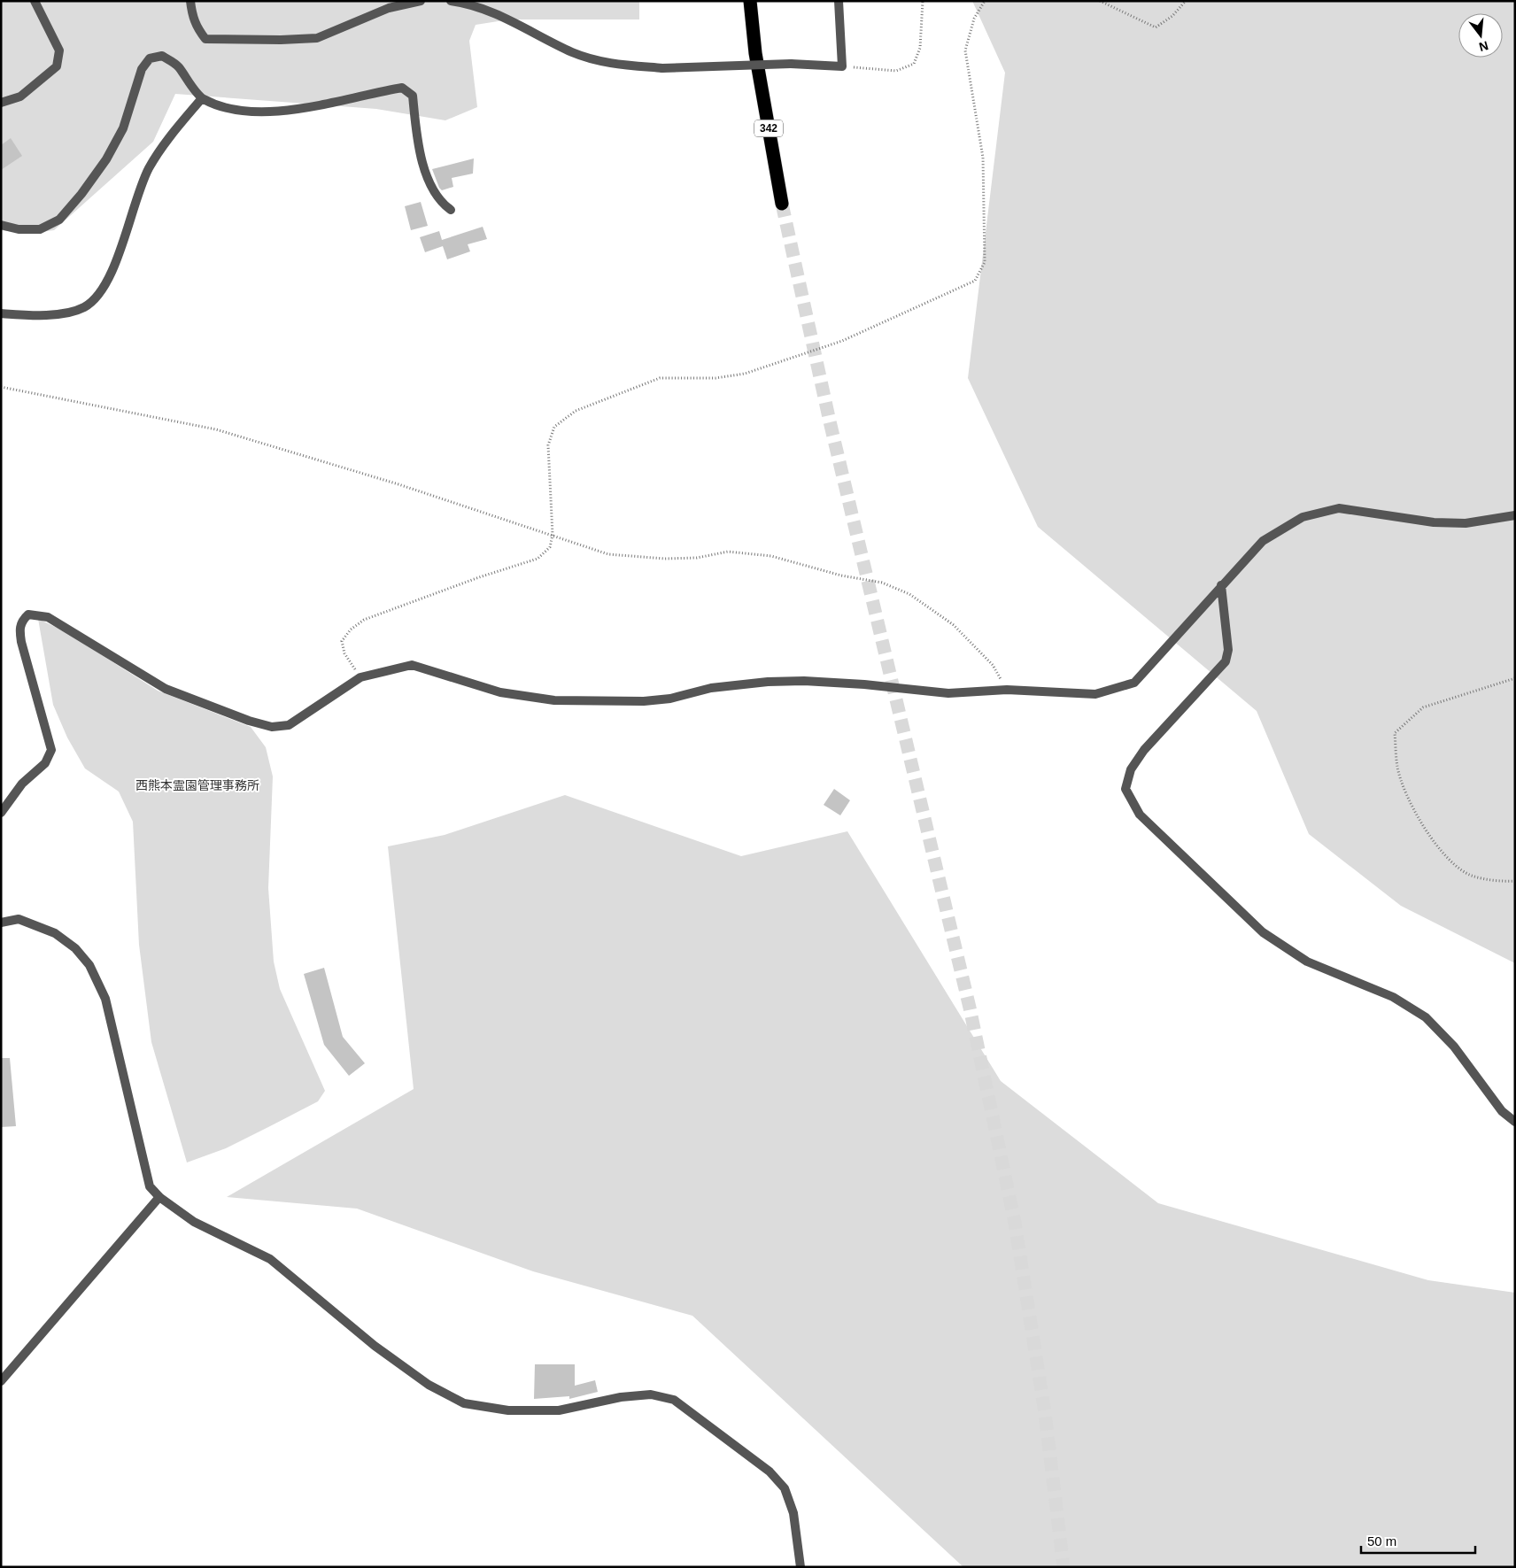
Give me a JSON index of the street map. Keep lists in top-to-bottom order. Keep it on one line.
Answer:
{"streets":{"highway":["342"]},"parks":["西熊本霊園管理事務所"],"scale_bar":"50 m","north":"bottom"}
